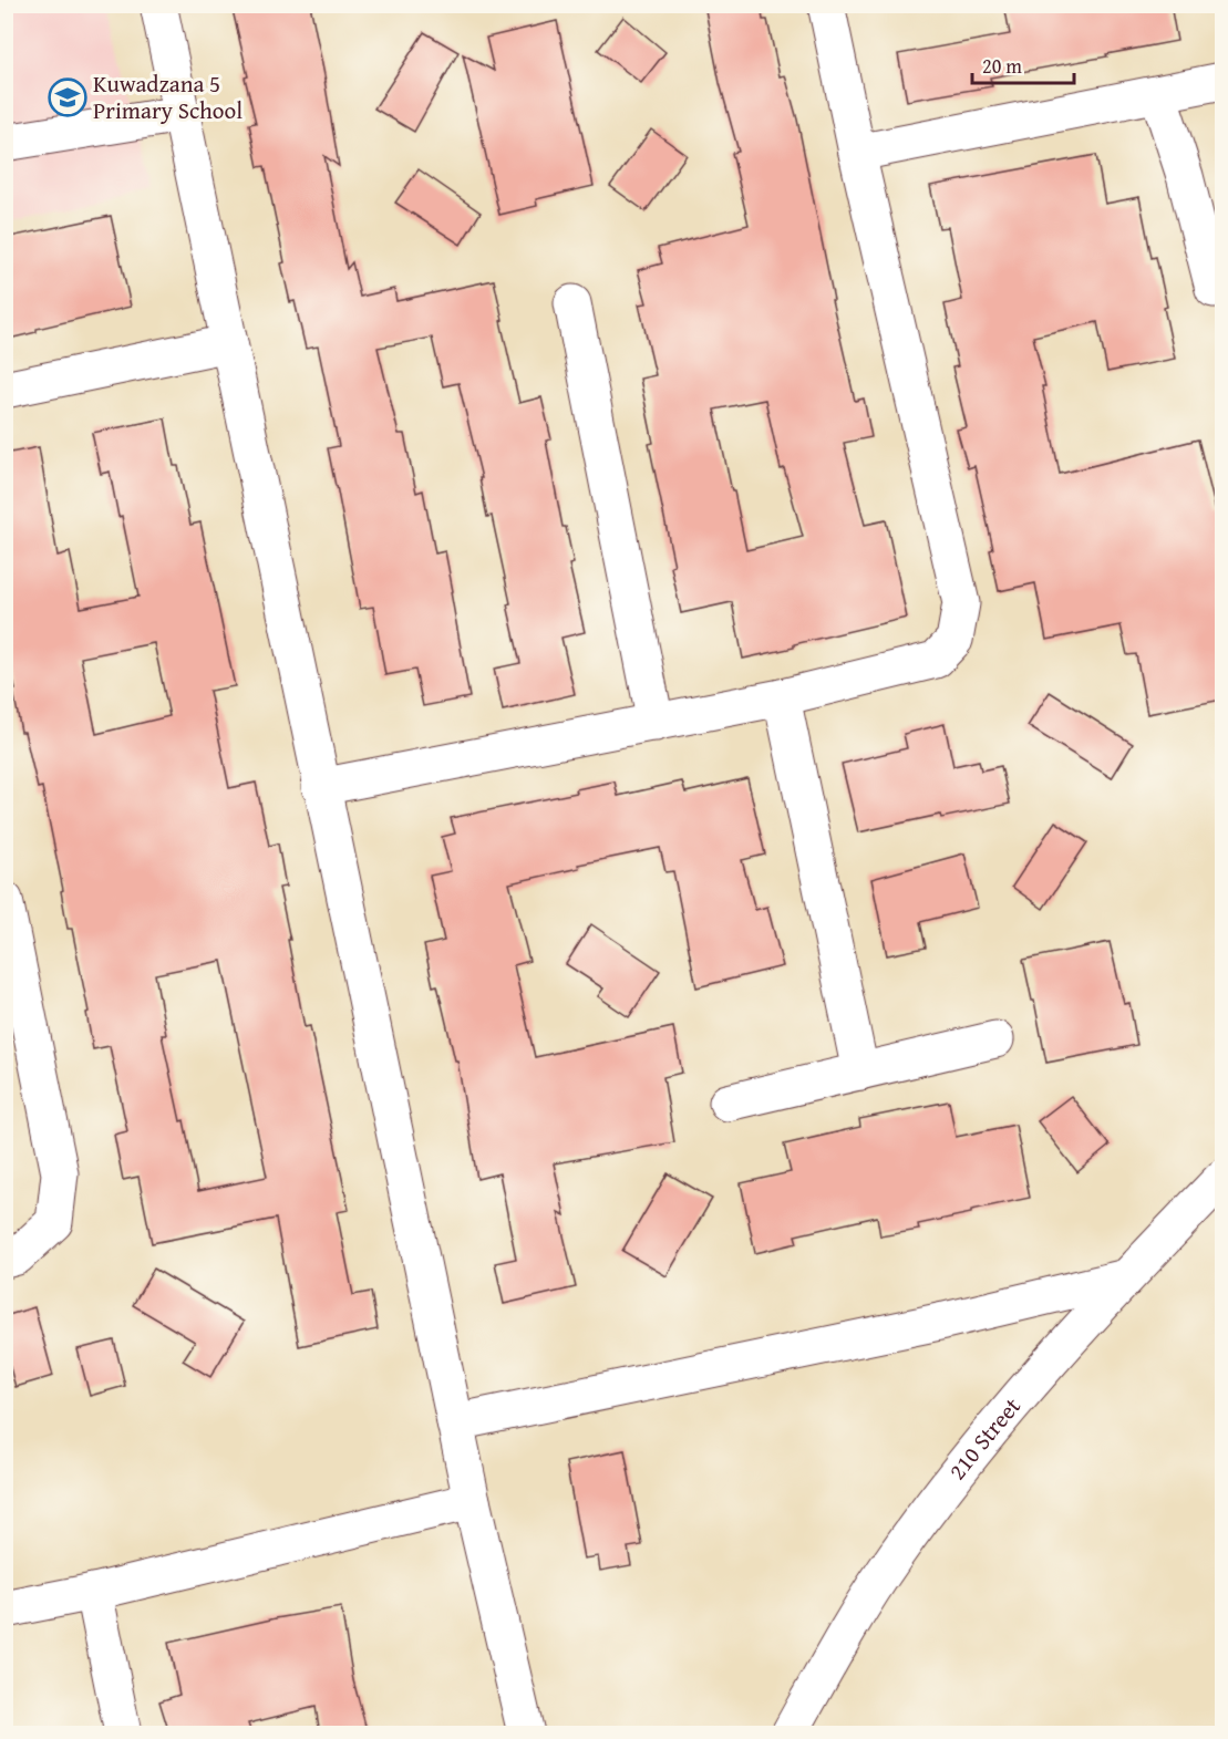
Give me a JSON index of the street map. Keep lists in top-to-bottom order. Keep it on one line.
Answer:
{"streets":{"street":["210 Street"]},"places":{"school or university":["Kuwadzana 5 Primary School"]},"scale_bar":"20 m"}
